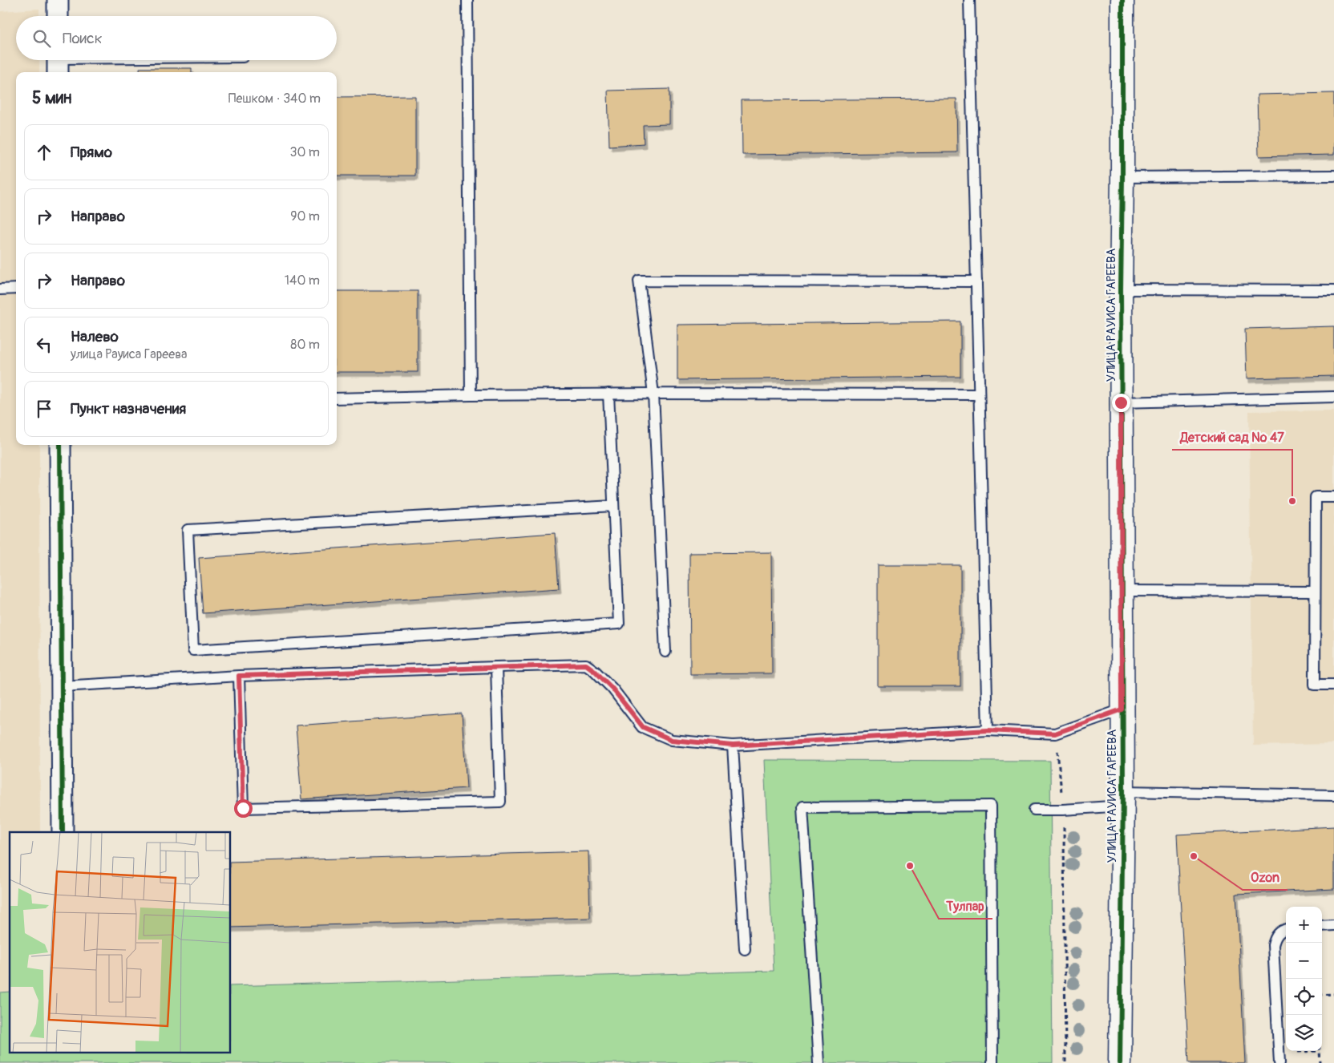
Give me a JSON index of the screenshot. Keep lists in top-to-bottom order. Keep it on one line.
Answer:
{"streets":{"street":["УЛИЦА РАУИСА ГАРЕЕВА"]},"places":["Детский сад № 47","Ozon","Тулпар"],"page":{"search":"Поиск","heading":["5 мин","Пешком · 340 m"],"list":[["Прямо","30 m"],["Направо","90 m"],["Направо","140 m"],["Налево","улица Рауиса Гареева","80 m"],"Пункт назначения"],"map_buttons":["+","−"]}}
